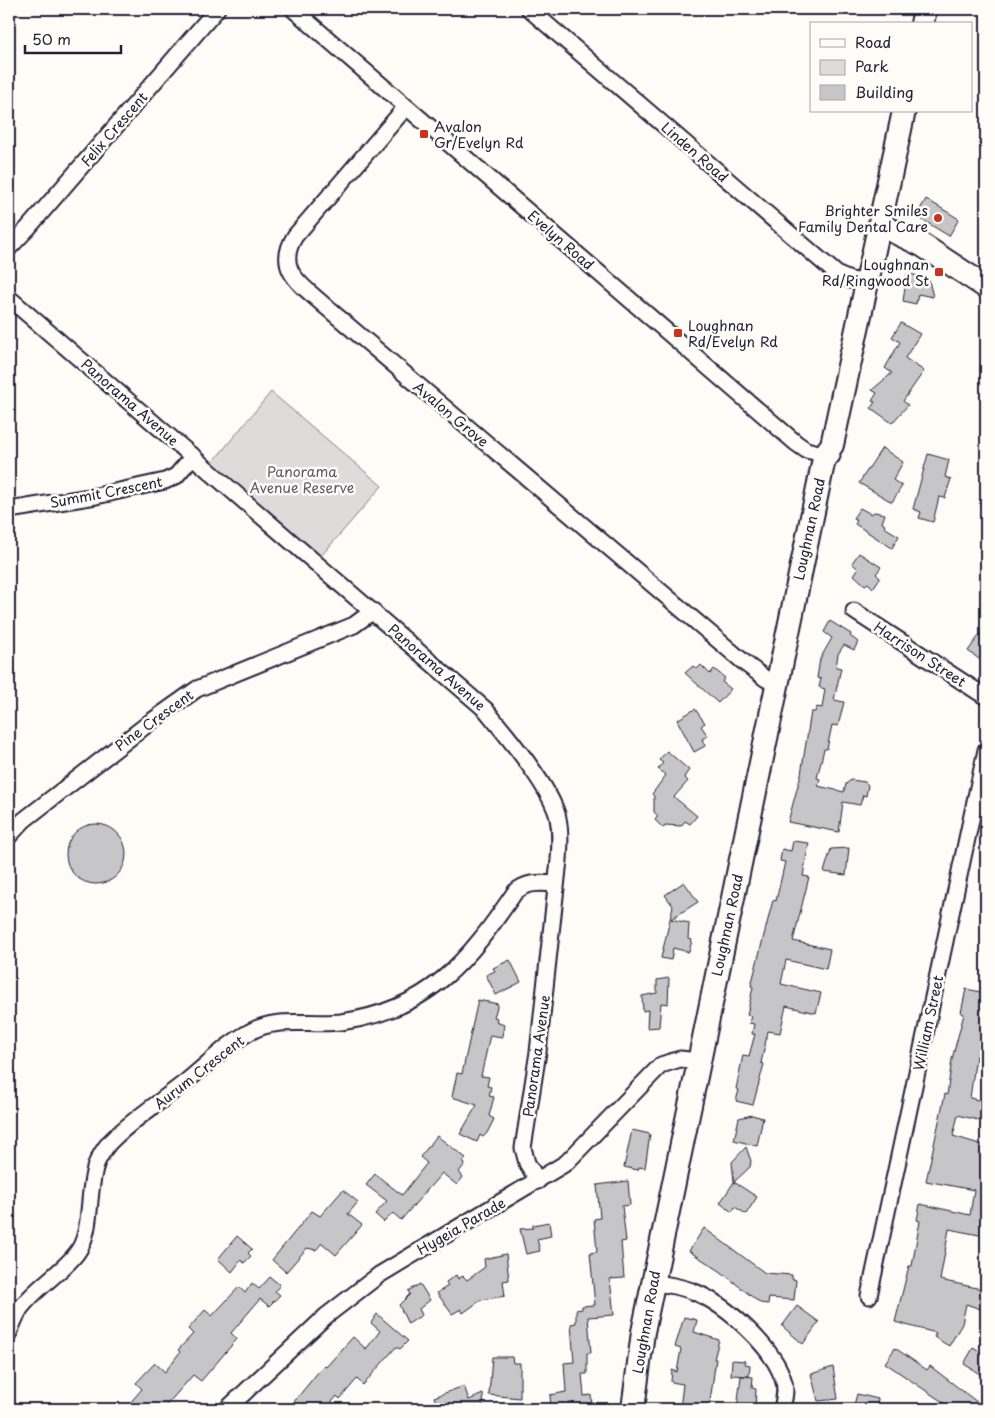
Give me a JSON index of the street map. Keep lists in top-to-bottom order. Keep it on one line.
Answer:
{"streets":{"main road":["Loughnan Road"],"street":["Felix Crescent","Linden Road","Evelyn Road","Panorama Avenue","Avalon Grove","Summit Crescent","Harrison Street","Pine Crescent","William Street","Aurum Crescent","Hygeia Parade"]},"crossings":[["Linden Road","Loughnan Road"],["Evelyn Road","Avalon Grove"],["Evelyn Road","Loughnan Road"],["Panorama Avenue","Summit Crescent"],["Panorama Avenue","Pine Crescent"],["Panorama Avenue","Aurum Crescent"],["Panorama Avenue","Hygeia Parade"],["Avalon Grove","Loughnan Road"],["Loughnan Road","Hygeia Parade"]],"parks":["Panorama Avenue Reserve"],"places":{"transit":["Avalon Gr/Evelyn Rd","Loughnan Rd/Ringwood St","Loughnan Rd/Evelyn Rd"],"other":["Brighter Smiles Family Dental Care"]},"legend":["Road","Park","Building"],"scale_bar":"50 m"}
